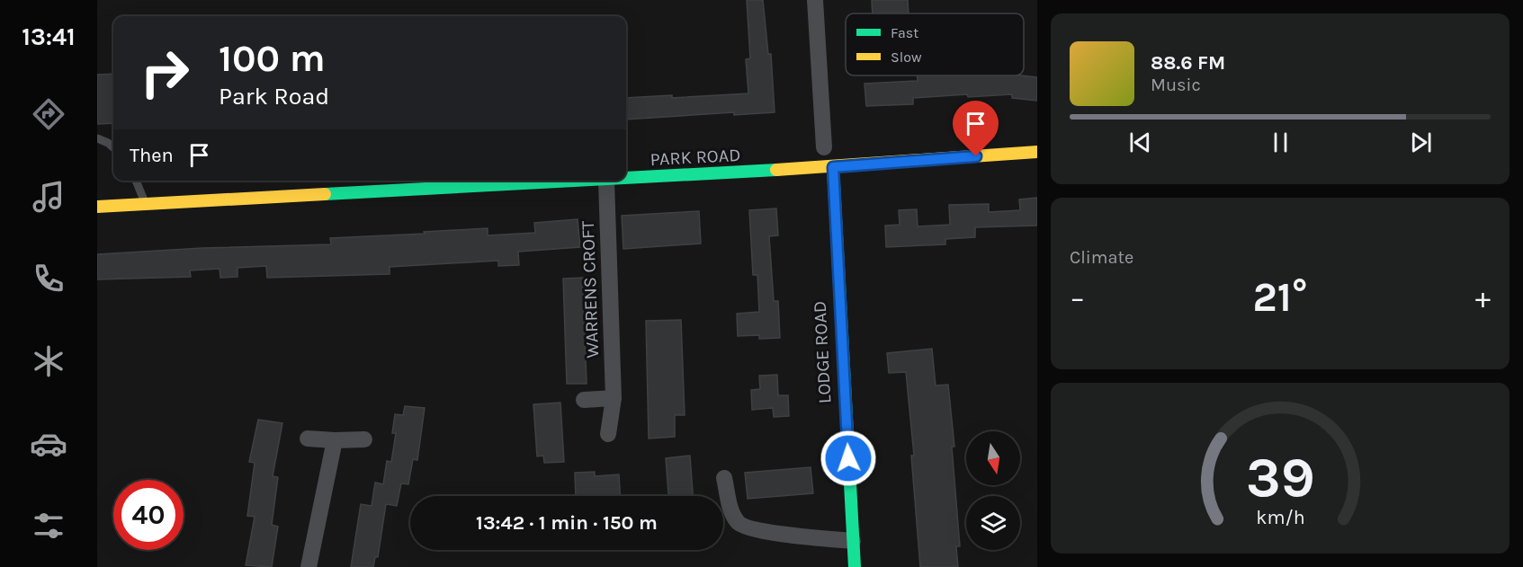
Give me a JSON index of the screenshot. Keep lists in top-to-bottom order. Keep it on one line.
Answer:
{"streets":{"street":["PARK ROAD","WARRENS CROFT","LODGE ROAD"]},"crossings":[["PARK ROAD","WARRENS CROFT"],["PARK ROAD","LODGE ROAD"]],"legend":["Fast","Slow"],"north":"bottom","page":{"tabs":"13:41","turn":["100 m","Park Road"],"song":["88.6 FM","Music"],"then":"Then","tile":"Climate","heat":["−","21°","+"],"limit":"40","trip":"13:42 · 1 min · 150 m","gauge":["39","km/h"]}}
